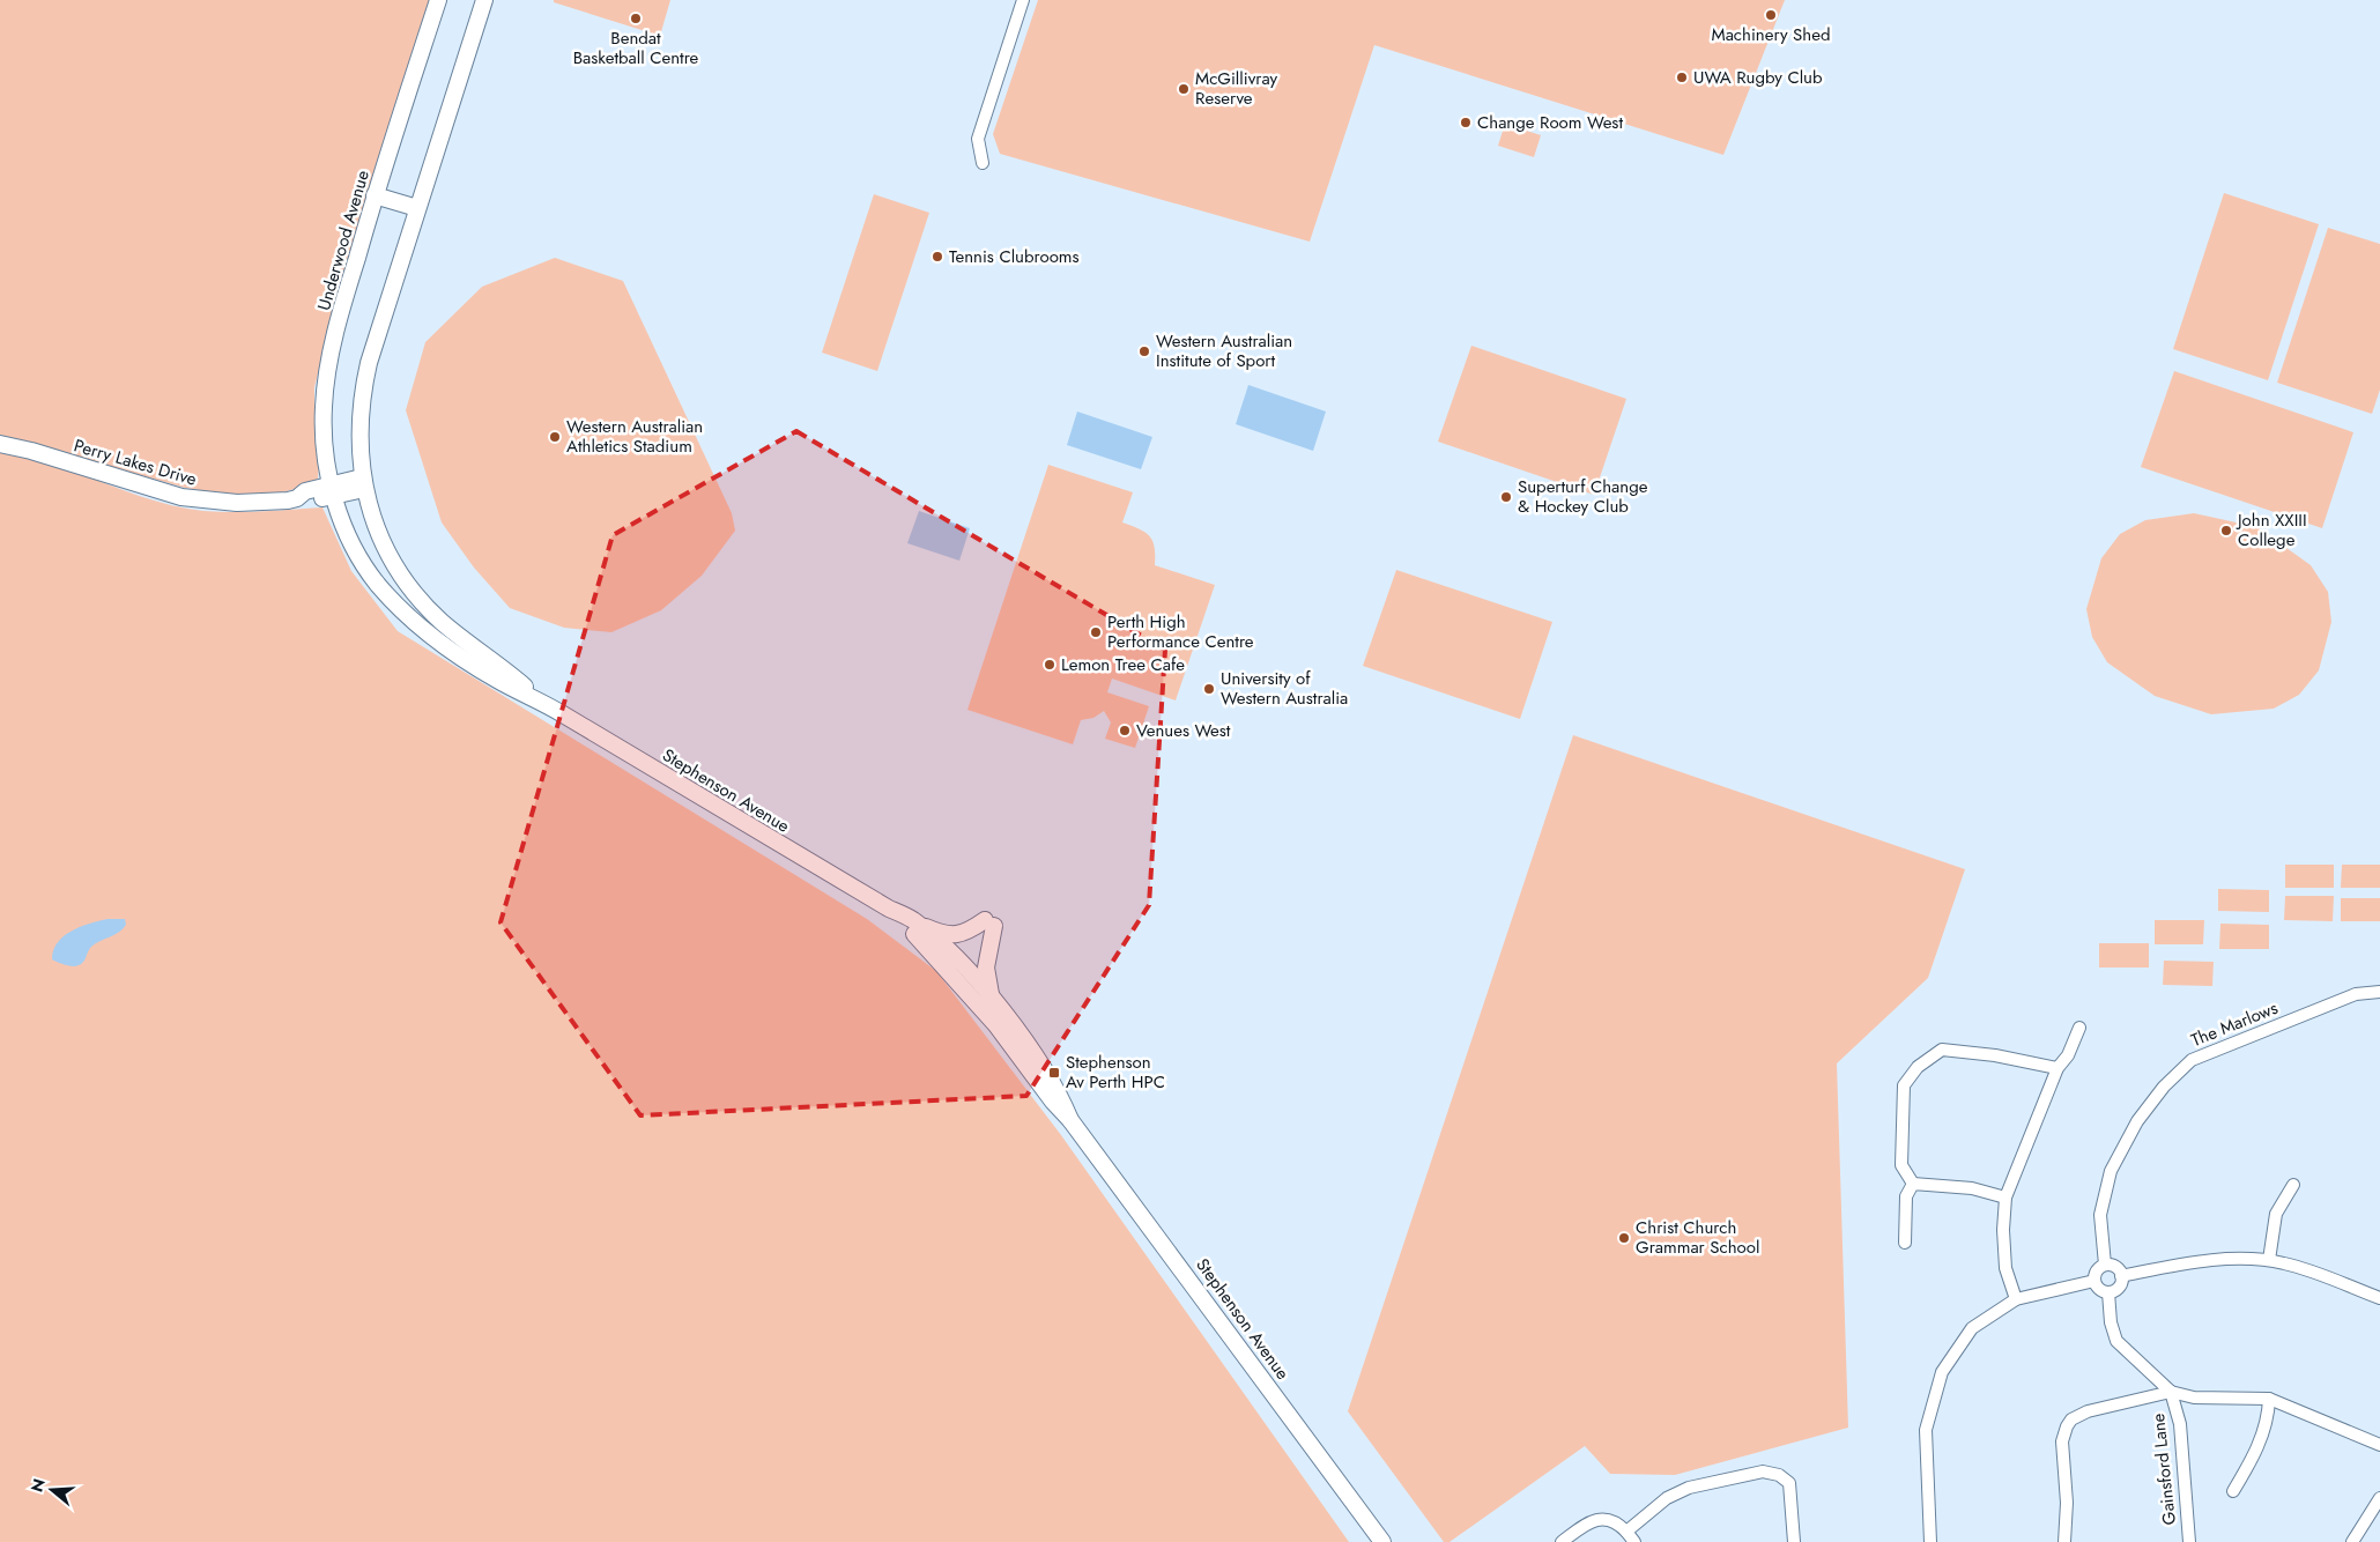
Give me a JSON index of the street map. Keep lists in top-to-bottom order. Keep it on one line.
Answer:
{"streets":{"main road":["Underwood Avenue","Perry Lakes Drive","Stephenson Avenue"],"street":["The Marlows","Gainsford Lane"]},"crossings":[["Underwood Avenue","Perry Lakes Drive"],["Underwood Avenue","Stephenson Avenue"],["Perry Lakes Drive","Stephenson Avenue"]],"places":{"other":["Machinery Shed","Bendat Basketball Centre","UWA Rugby Club","McGillivray Reserve","Change Room West","Tennis Clubrooms","Western Australian Institute of Sport","Western Australian Athletics Stadium","Superturf Change & Hockey Club","John XXIII College","Perth High Performance Centre","Lemon Tree Cafe","University of Western Australia","Venues West","Christ Church Grammar School"],"transit":["Stephenson Av Perth HPC"]},"north":"left"}
